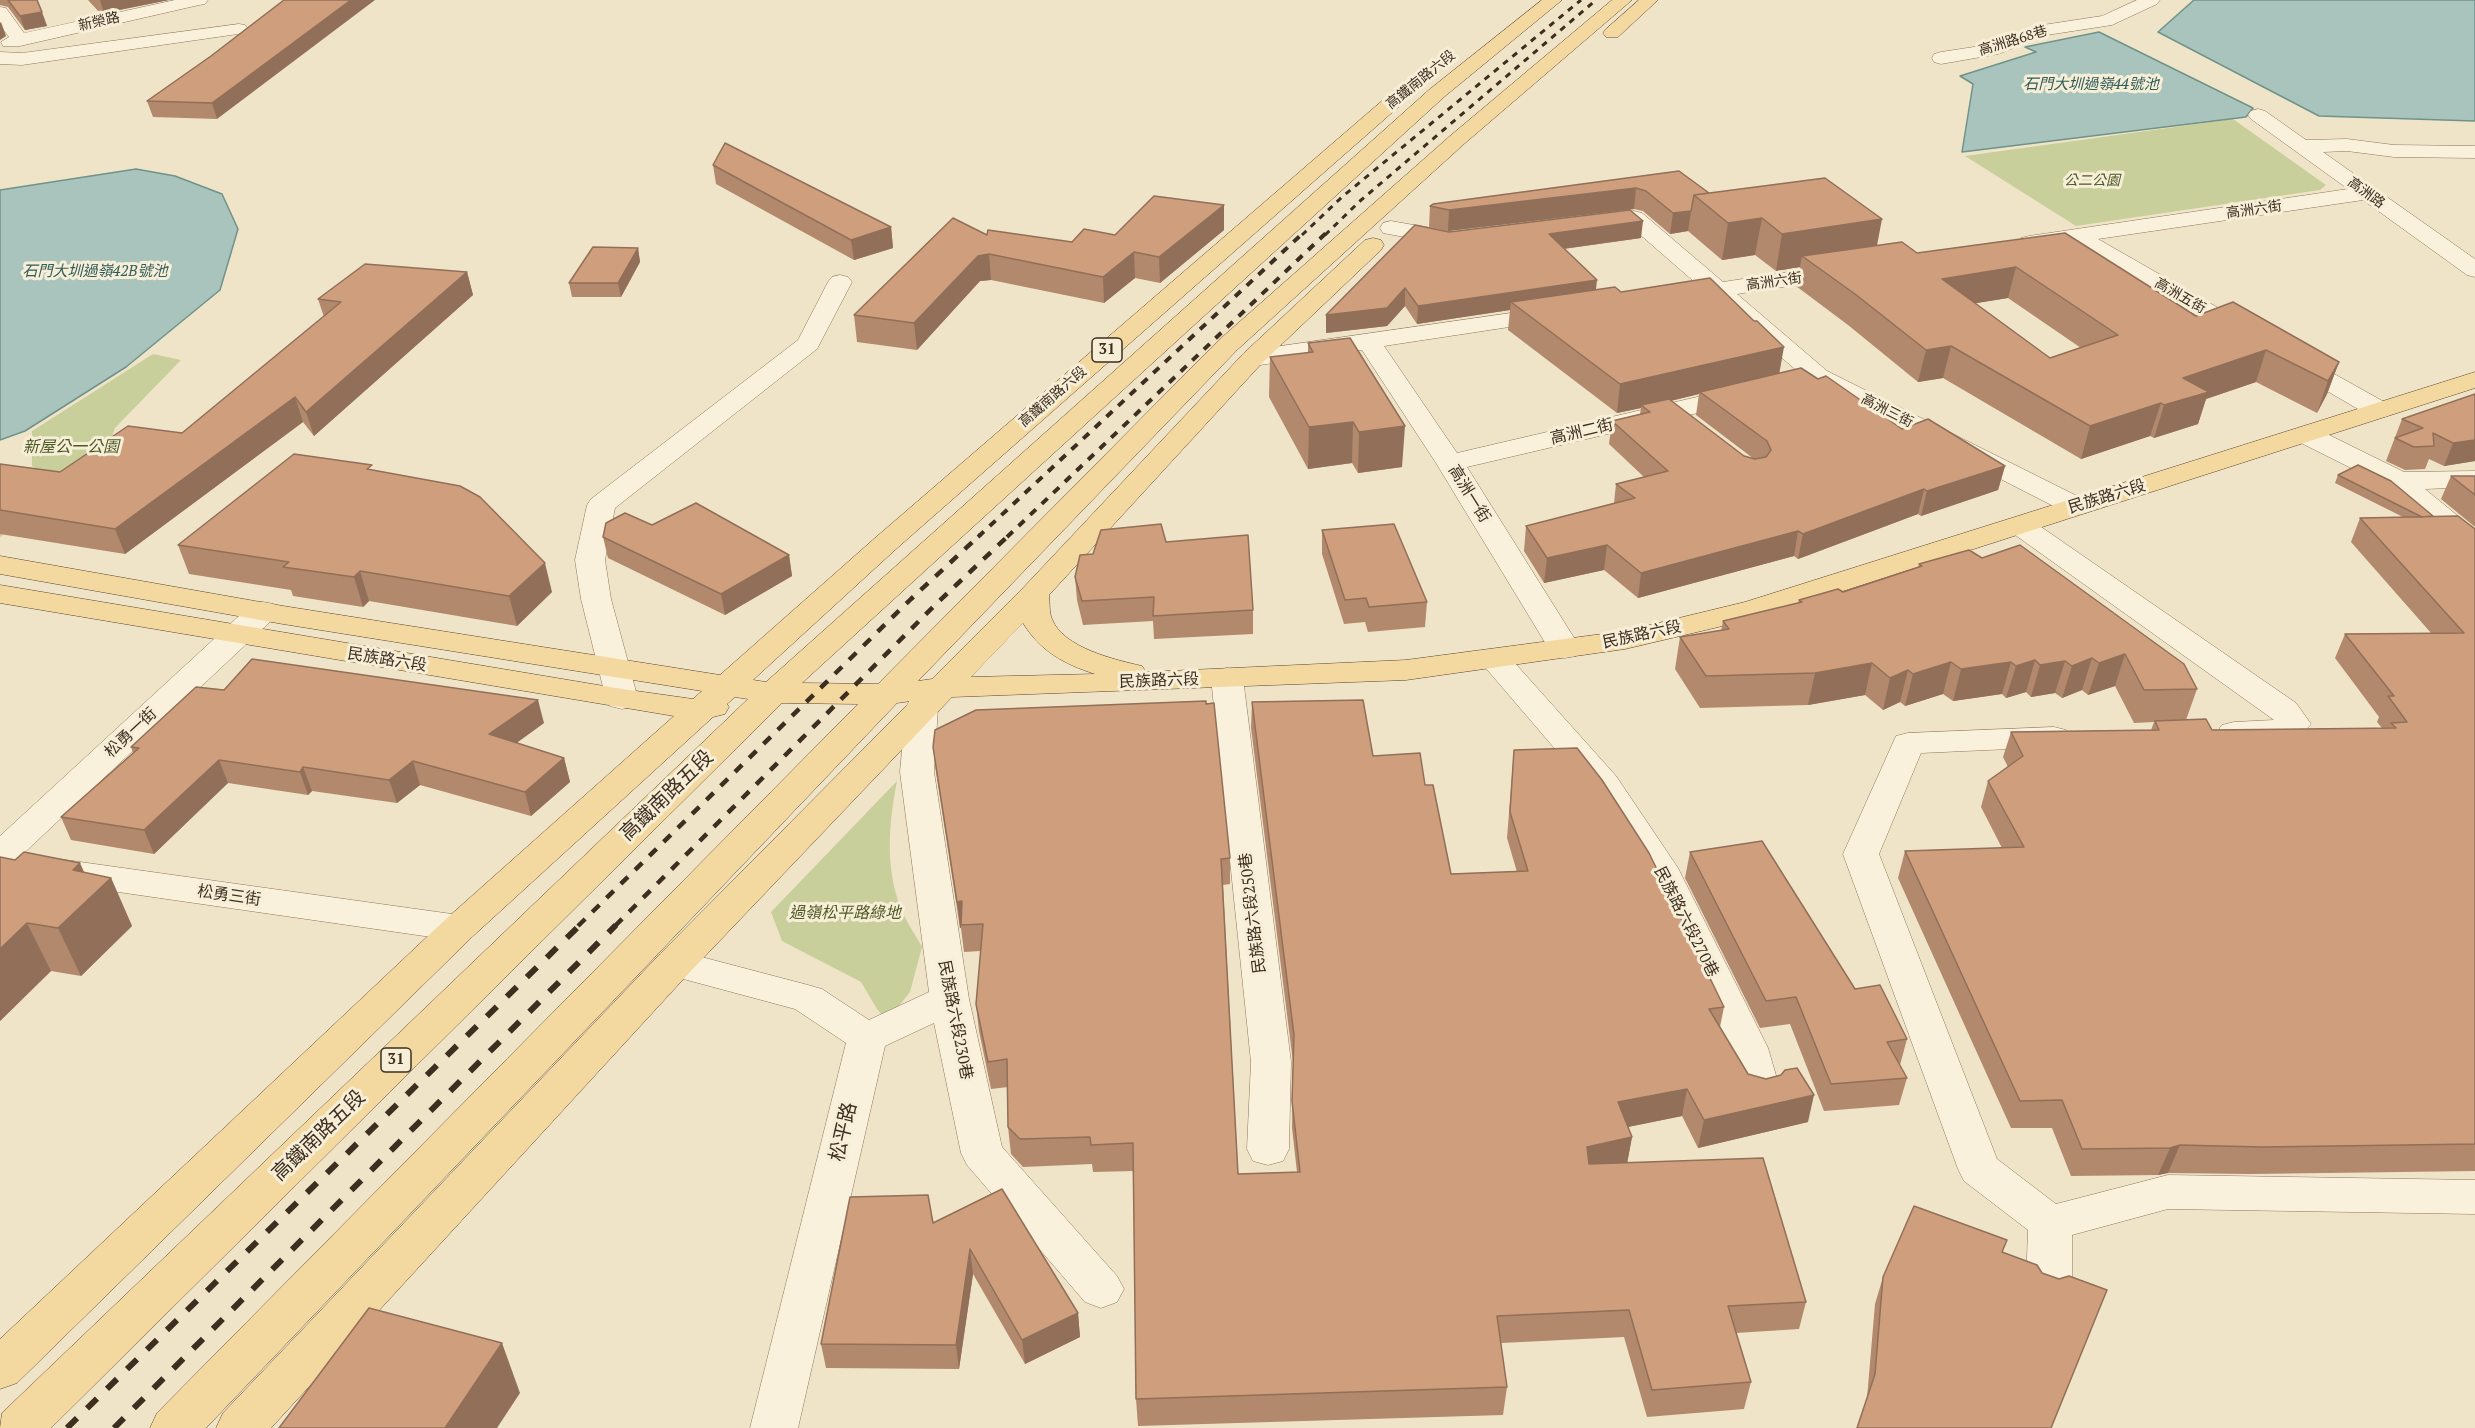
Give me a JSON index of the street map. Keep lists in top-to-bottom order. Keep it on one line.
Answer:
{"streets":{"main road":["高鐵南路六段","31","民族路六段","高鐵南路五段"],"street":["新榮路","高洲路68巷","高洲路","高洲六街","高洲五街","高洲三街","高洲二街","高洲一街","松勇一街","松勇三街","民族路六段250巷","民族路六段270巷","民族路六段230巷","松平路"]},"crossings":[["高鐵南路六段","31"],["高鐵南路六段","民族路六段"],["高鐵南路六段","高鐵南路五段"],["高洲路","高洲六街"],["高洲六街","高洲五街"],["高洲六街","高洲三街"],["高洲五街","民族路六段"],["31","民族路六段"],["31","松勇三街"],["高洲三街","高洲二街"],["高洲三街","民族路六段"],["高洲二街","高洲一街"],["高洲一街","民族路六段"],["民族路六段","松勇一街"],["民族路六段","高鐵南路五段"],["民族路六段","民族路六段250巷"],["民族路六段","民族路六段270巷"],["民族路六段","民族路六段230巷"]],"water":["石門大圳過嶺44號池","石門大圳過嶺42B號池"],"parks":["公二公園","新屋公一公園","過嶺松平路綠地"]}
